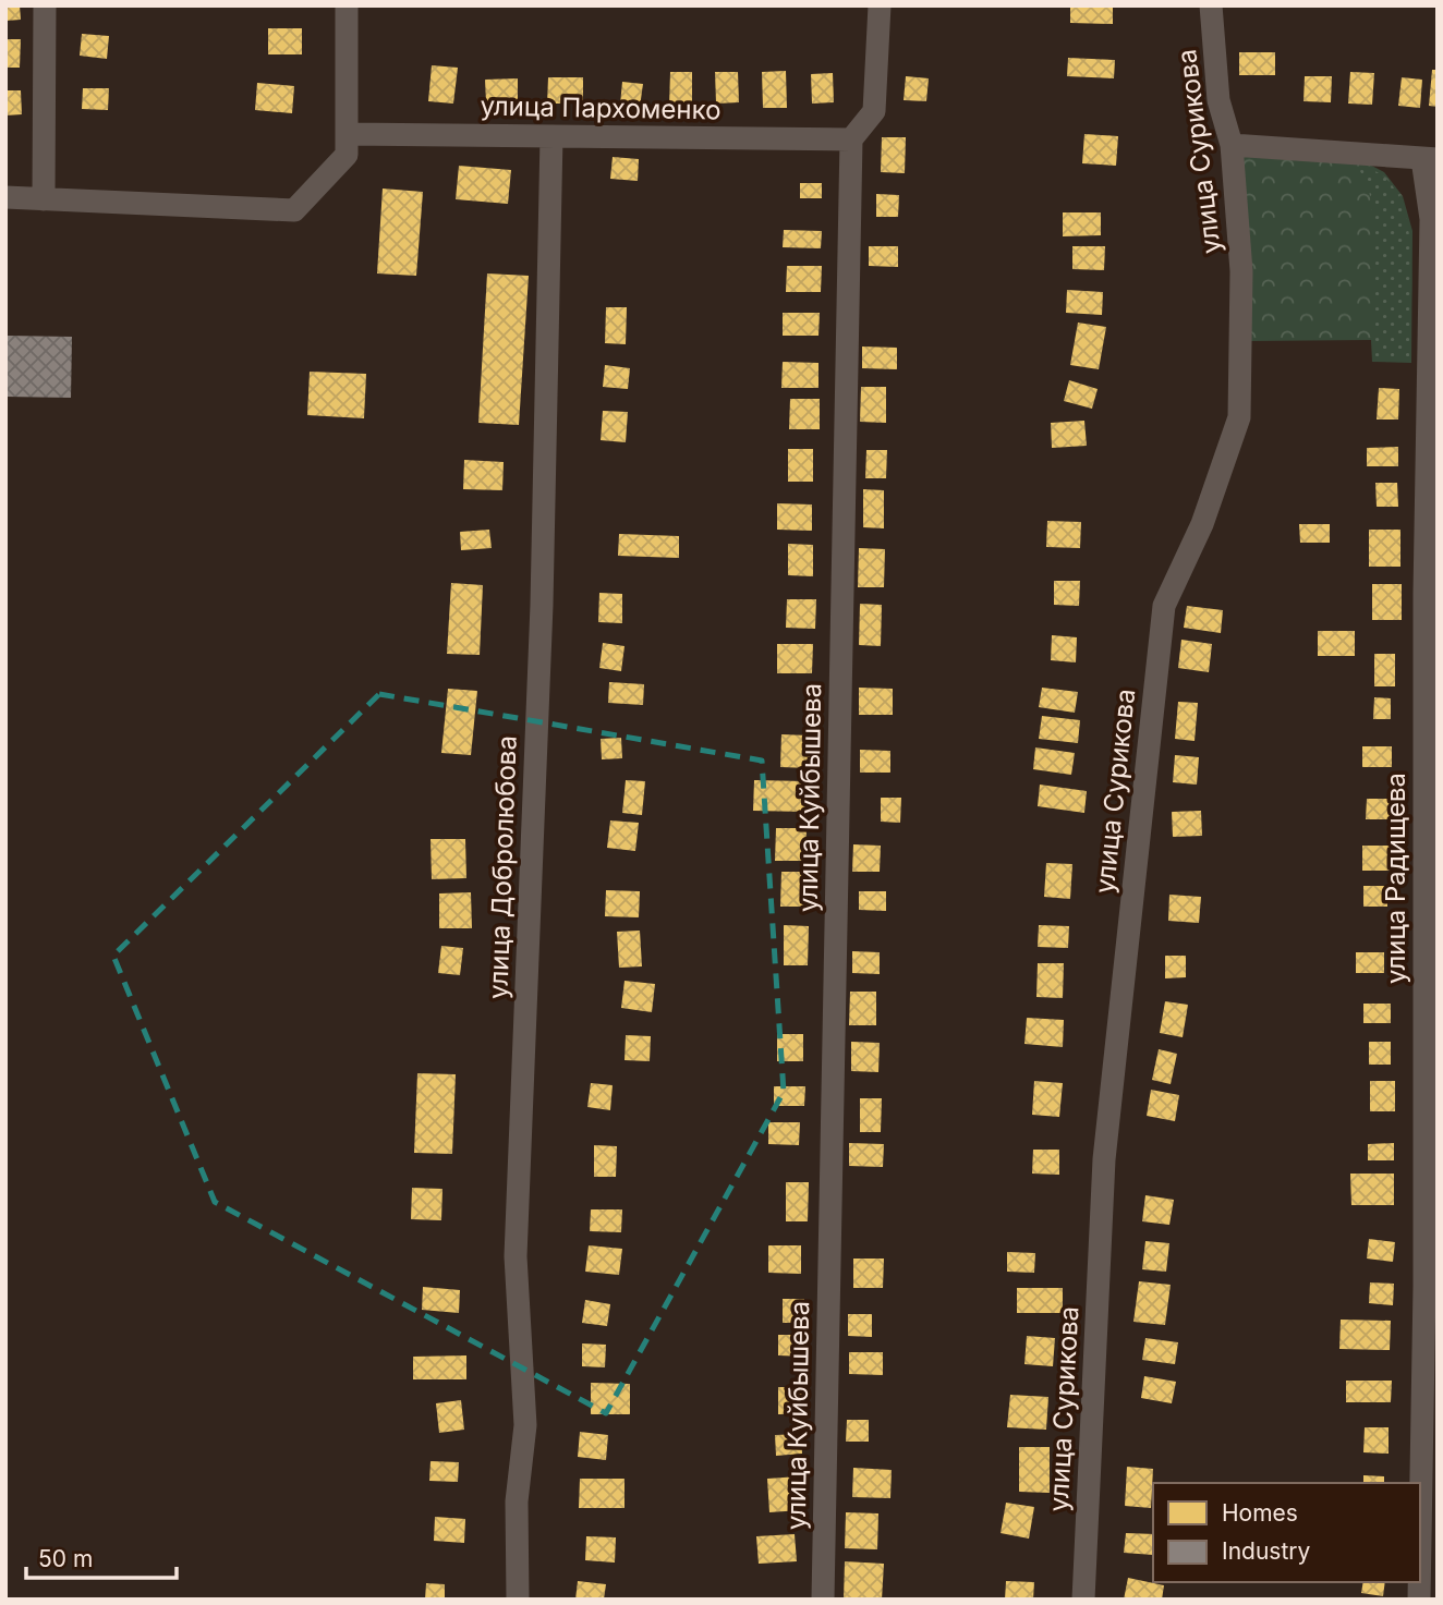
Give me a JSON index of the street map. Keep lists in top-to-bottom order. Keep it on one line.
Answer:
{"streets":{"street":["улица Пархоменко","улица Сурикова","улица Куйбышева","улица Добролюбова","улица Радищева"]},"crossings":[["улица Пархоменко","улица Куйбышева"],["улица Пархоменко","улица Добролюбова"]],"legend":["Homes","Industry"],"scale_bar":"50 m"}
